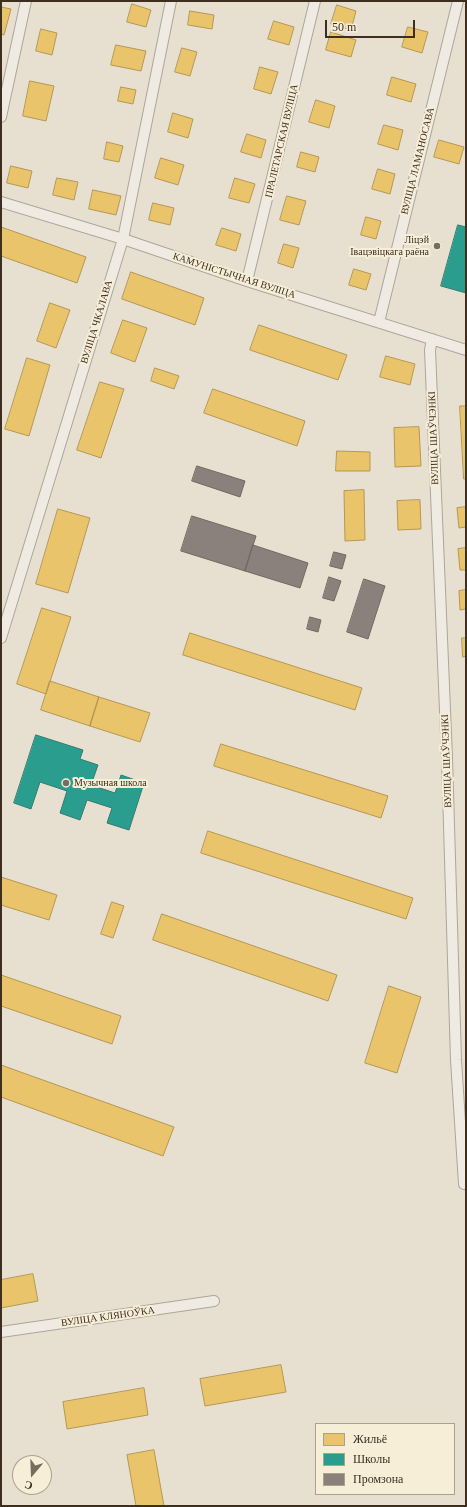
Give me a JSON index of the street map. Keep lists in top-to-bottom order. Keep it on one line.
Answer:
{"streets":{"street":["ПРАЛЕТАРСКАЯ ВУЛІЦА","ВУЛІЦА ЛАМАНОСАВА","КАМУНІСТЫЧНАЯ ВУЛІЦА","ВУЛІЦА ЧКАЛАВА","ВУЛІЦА ШАЎЧЭНКІ","ВУЛІЦА КЛЯНОЎКА"]},"crossings":[["ПРАЛЕТАРСКАЯ ВУЛІЦА","КАМУНІСТЫЧНАЯ ВУЛІЦА"],["ВУЛІЦА ЛАМАНОСАВА","КАМУНІСТЫЧНАЯ ВУЛІЦА"],["КАМУНІСТЫЧНАЯ ВУЛІЦА","ВУЛІЦА ЧКАЛАВА"],["КАМУНІСТЫЧНАЯ ВУЛІЦА","ВУЛІЦА ШАЎЧЭНКІ"]],"places":["Ліцэй Івацэвіцкага раёна","Музычная школа"],"legend":["Жильё","Школы","Промзона"],"scale_bar":"50 m","north":"bottom"}
